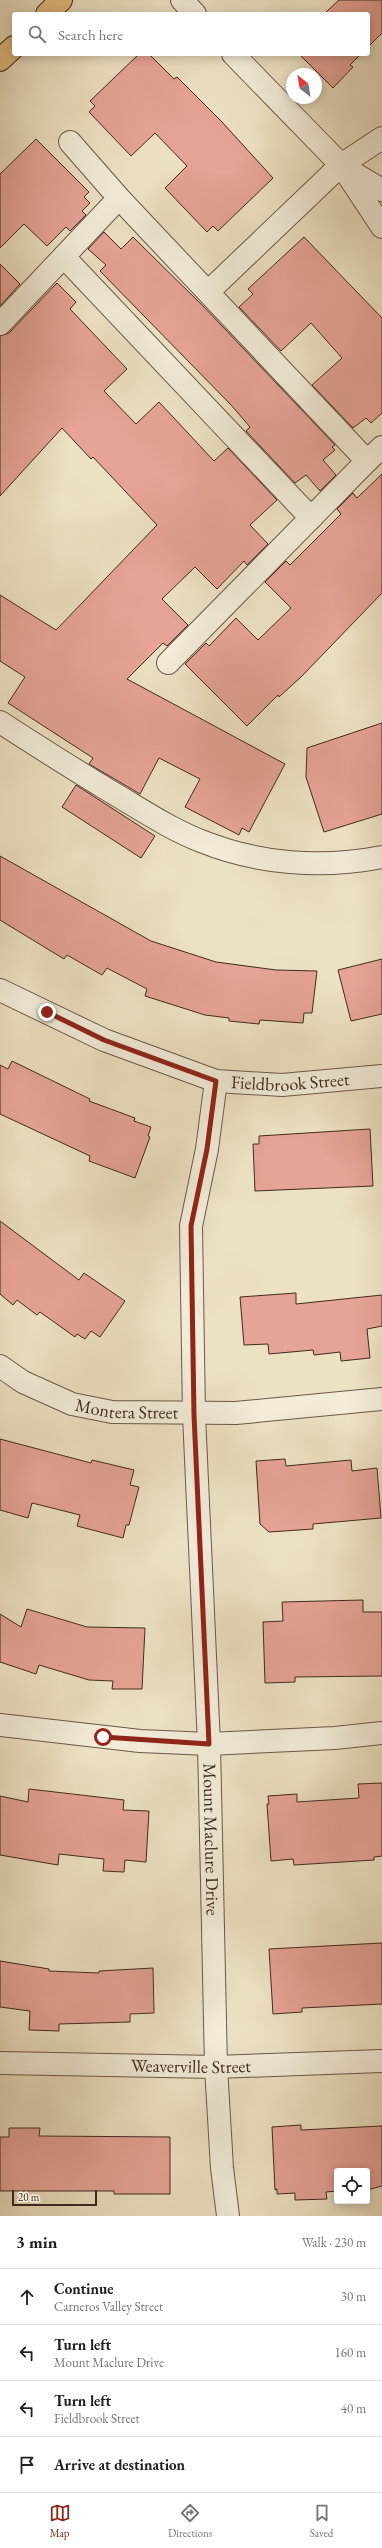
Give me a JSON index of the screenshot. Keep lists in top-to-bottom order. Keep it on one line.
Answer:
{"streets":{"street":["Fieldbrook Street","Montera Street","Mount Maclure Drive","Weaverville Street"]},"crossings":[["Fieldbrook Street","Mount Maclure Drive"],["Montera Street","Mount Maclure Drive"],["Mount Maclure Drive","Weaverville Street"]],"scale_bar":"20 m","north":"top left","page":{"search":"Search here","scale":"20 m","heading":["3 min","Walk · 230 m"],"list":[["Continue","Carneros Valley Street","30 m"],["Turn left","Mount Maclure Drive","160 m"],["Turn left","Fieldbrook Street","40 m"],"Arrive at destination"],"nav":["Map","Directions","Saved"]}}
